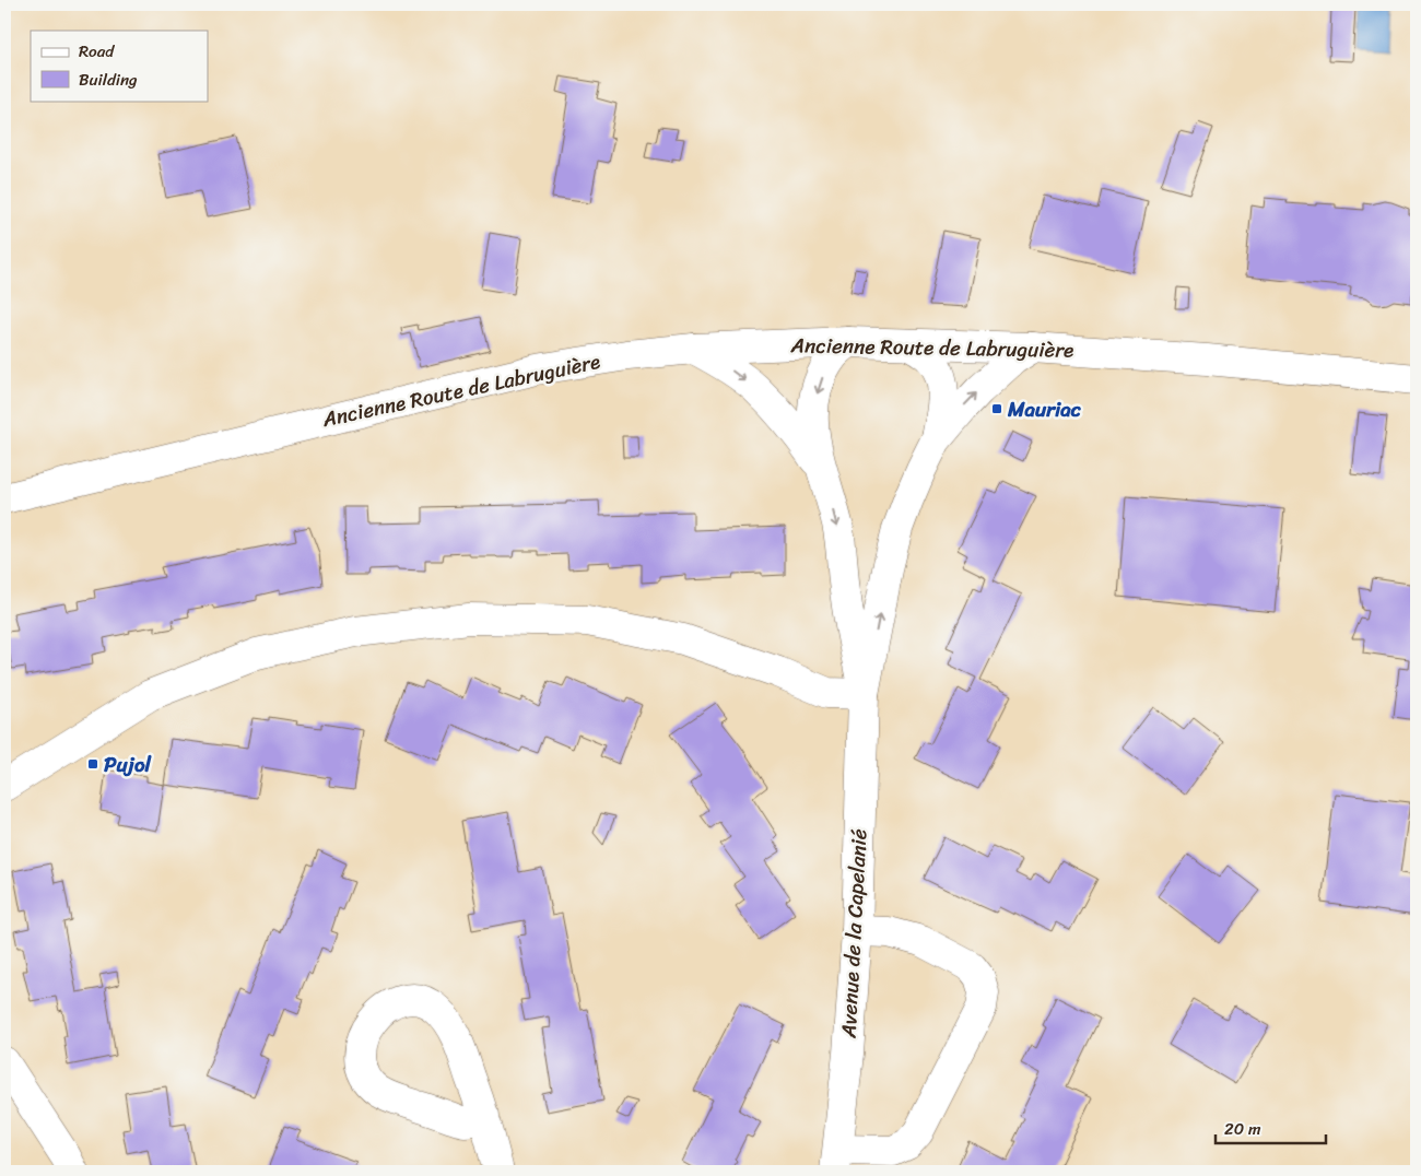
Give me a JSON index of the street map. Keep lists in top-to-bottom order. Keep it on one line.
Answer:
{"streets":{"street":["Ancienne Route de Labruguière","Avenue de la Capelanié"]},"places":{"transit":["Mauriac","Pujol"]},"legend":["Road","Building"],"scale_bar":"20 m"}
